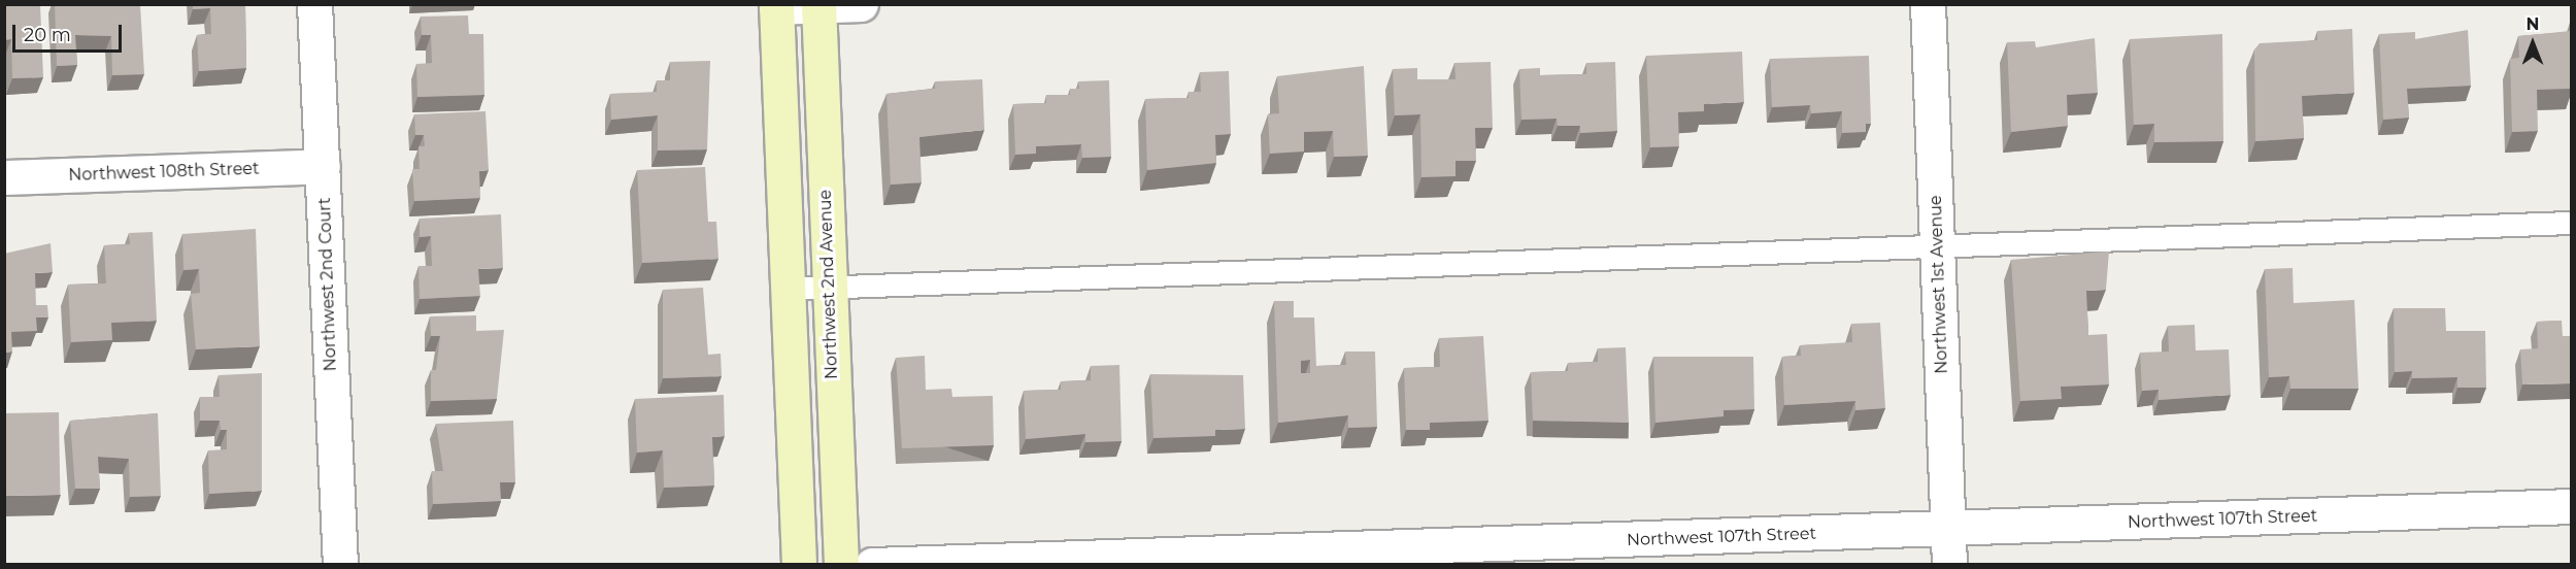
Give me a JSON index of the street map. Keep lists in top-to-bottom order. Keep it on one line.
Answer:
{"streets":{"street":["Northwest 108th Street","Northwest 2nd Court","Northwest 2nd Avenue","Northwest 1st Avenue","Northwest 107th Street"]},"crossings":[["Northwest 108th Street","Northwest 2nd Court"],["Northwest 1st Avenue","Northwest 107th Street"]],"scale_bar":"20 m","north":"top"}
